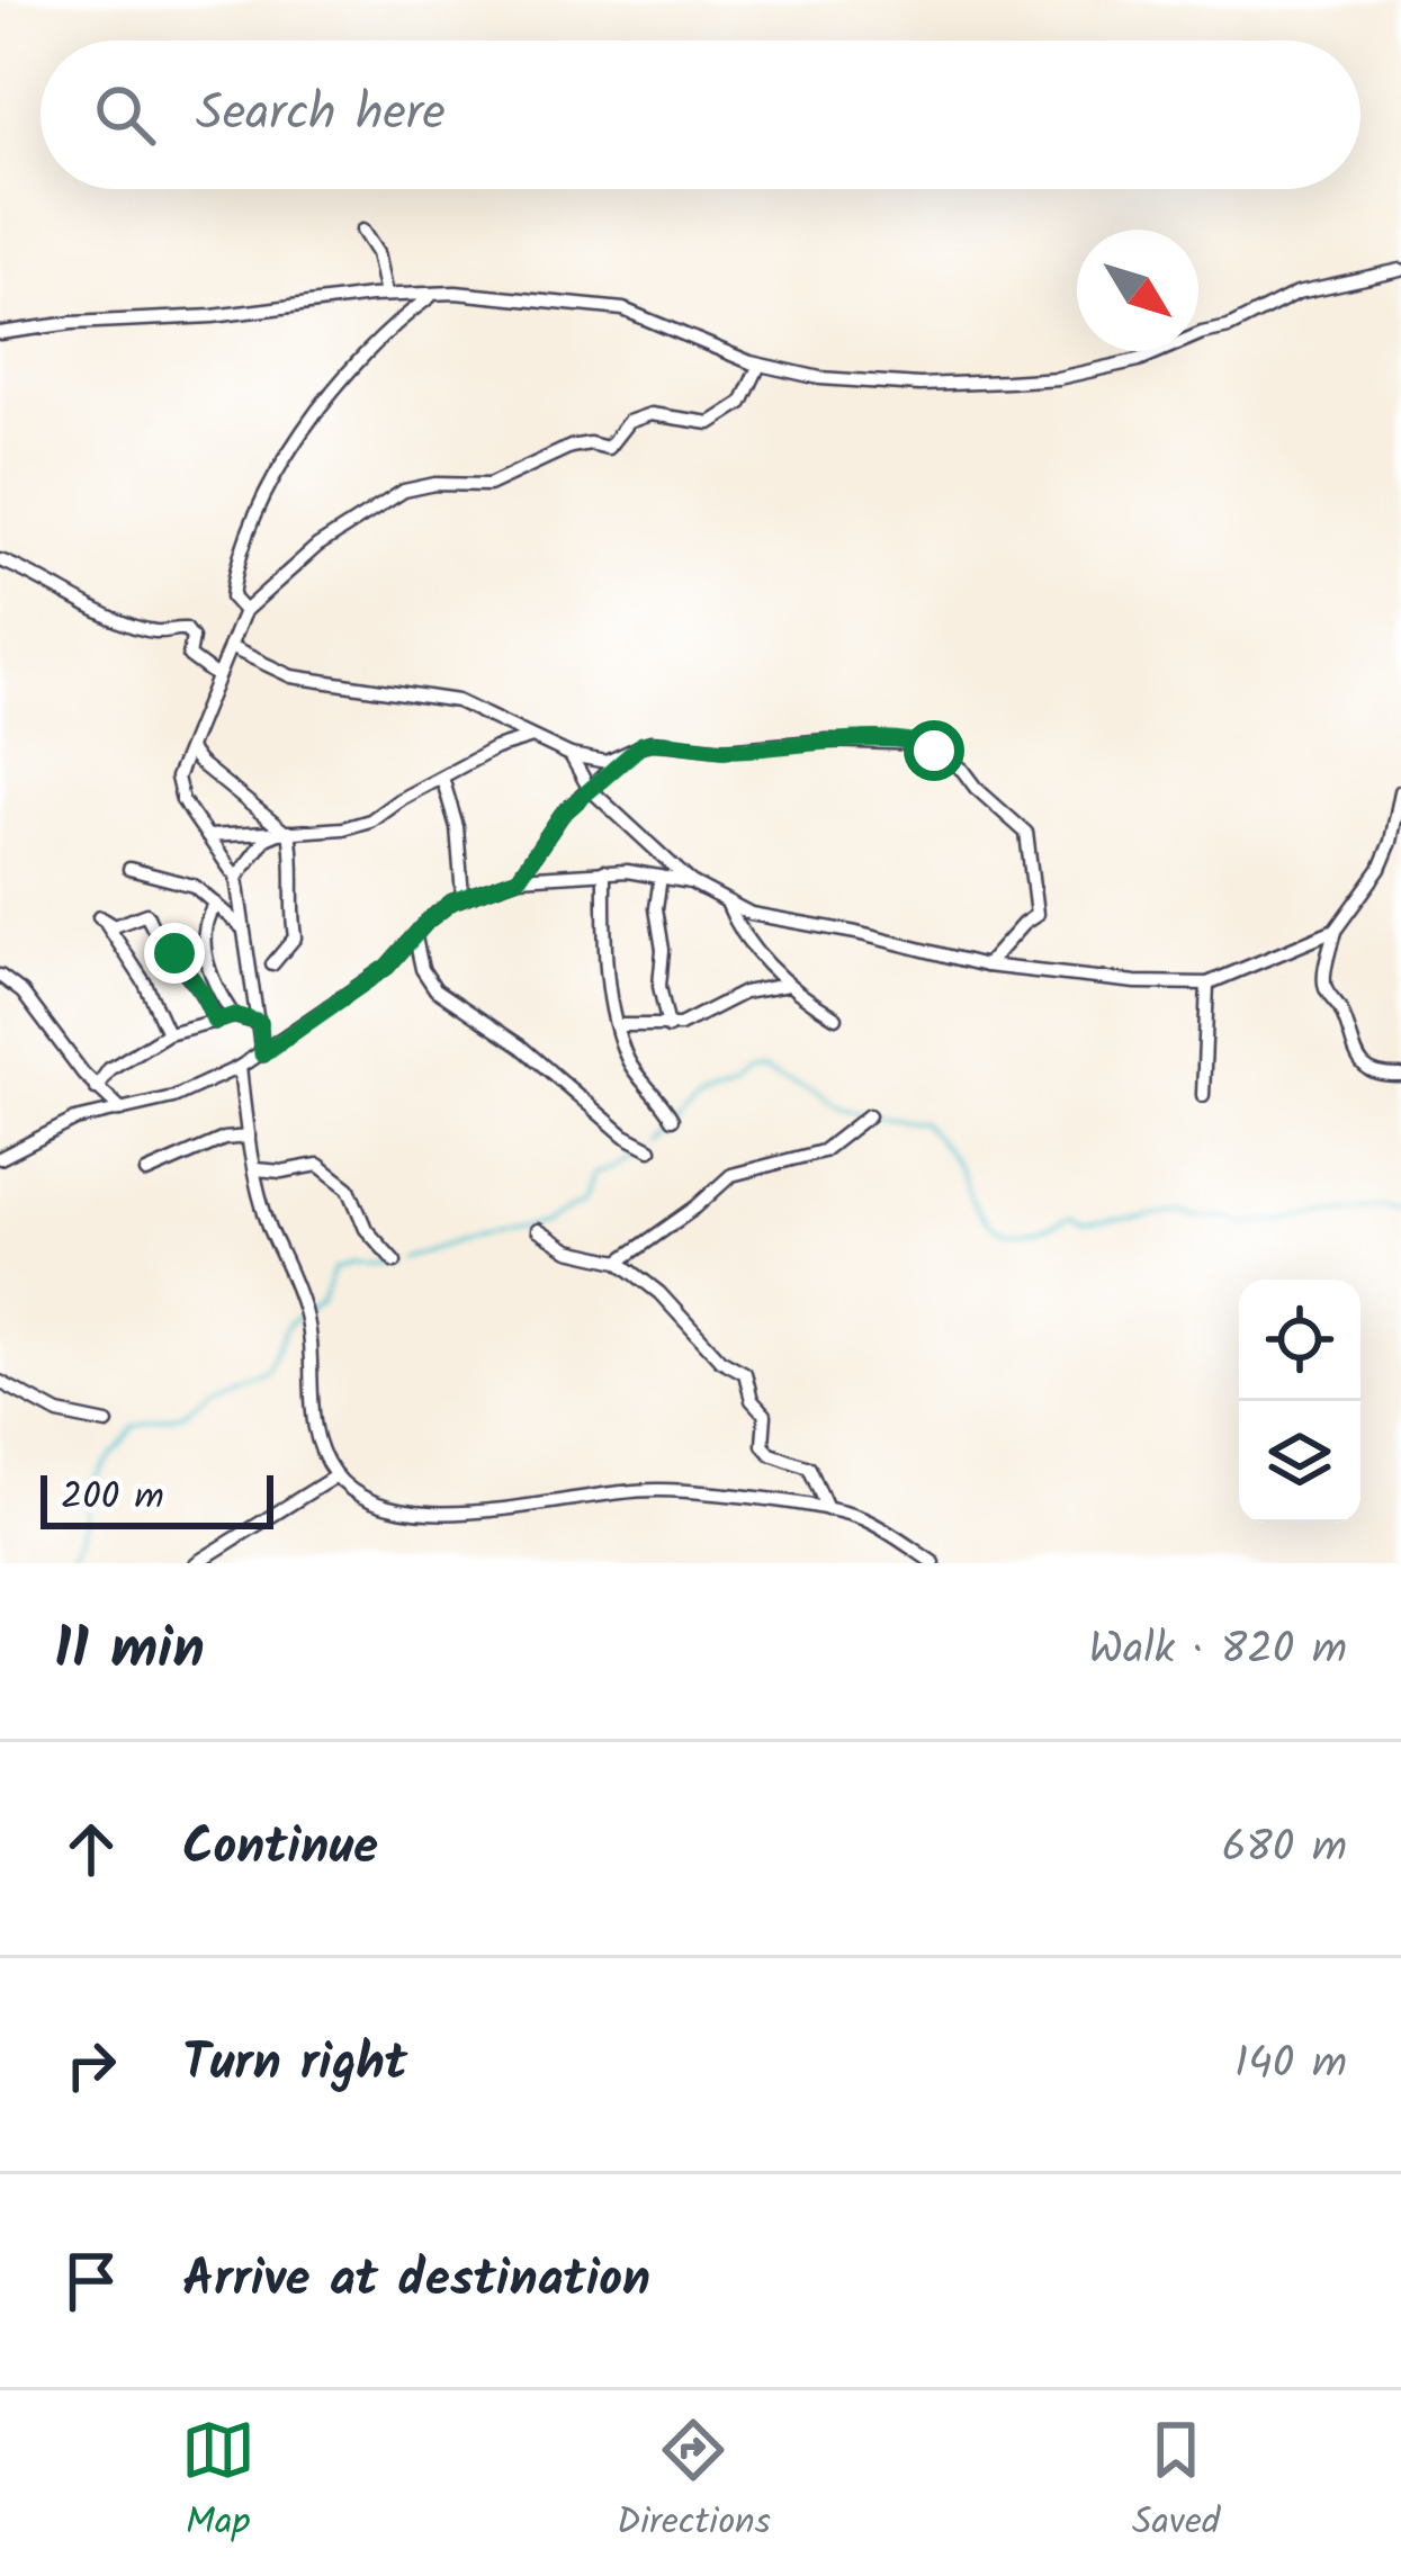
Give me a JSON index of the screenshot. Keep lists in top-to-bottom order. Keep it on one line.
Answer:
{"scale_bar":"200 m","north":"bottom right","page":{"search":"Search here","scale":"200 m","heading":["11 min","Walk · 820 m"],"list":[["Continue","680 m"],["Turn right","140 m"],"Arrive at destination"],"nav":["Map","Directions","Saved"]}}
